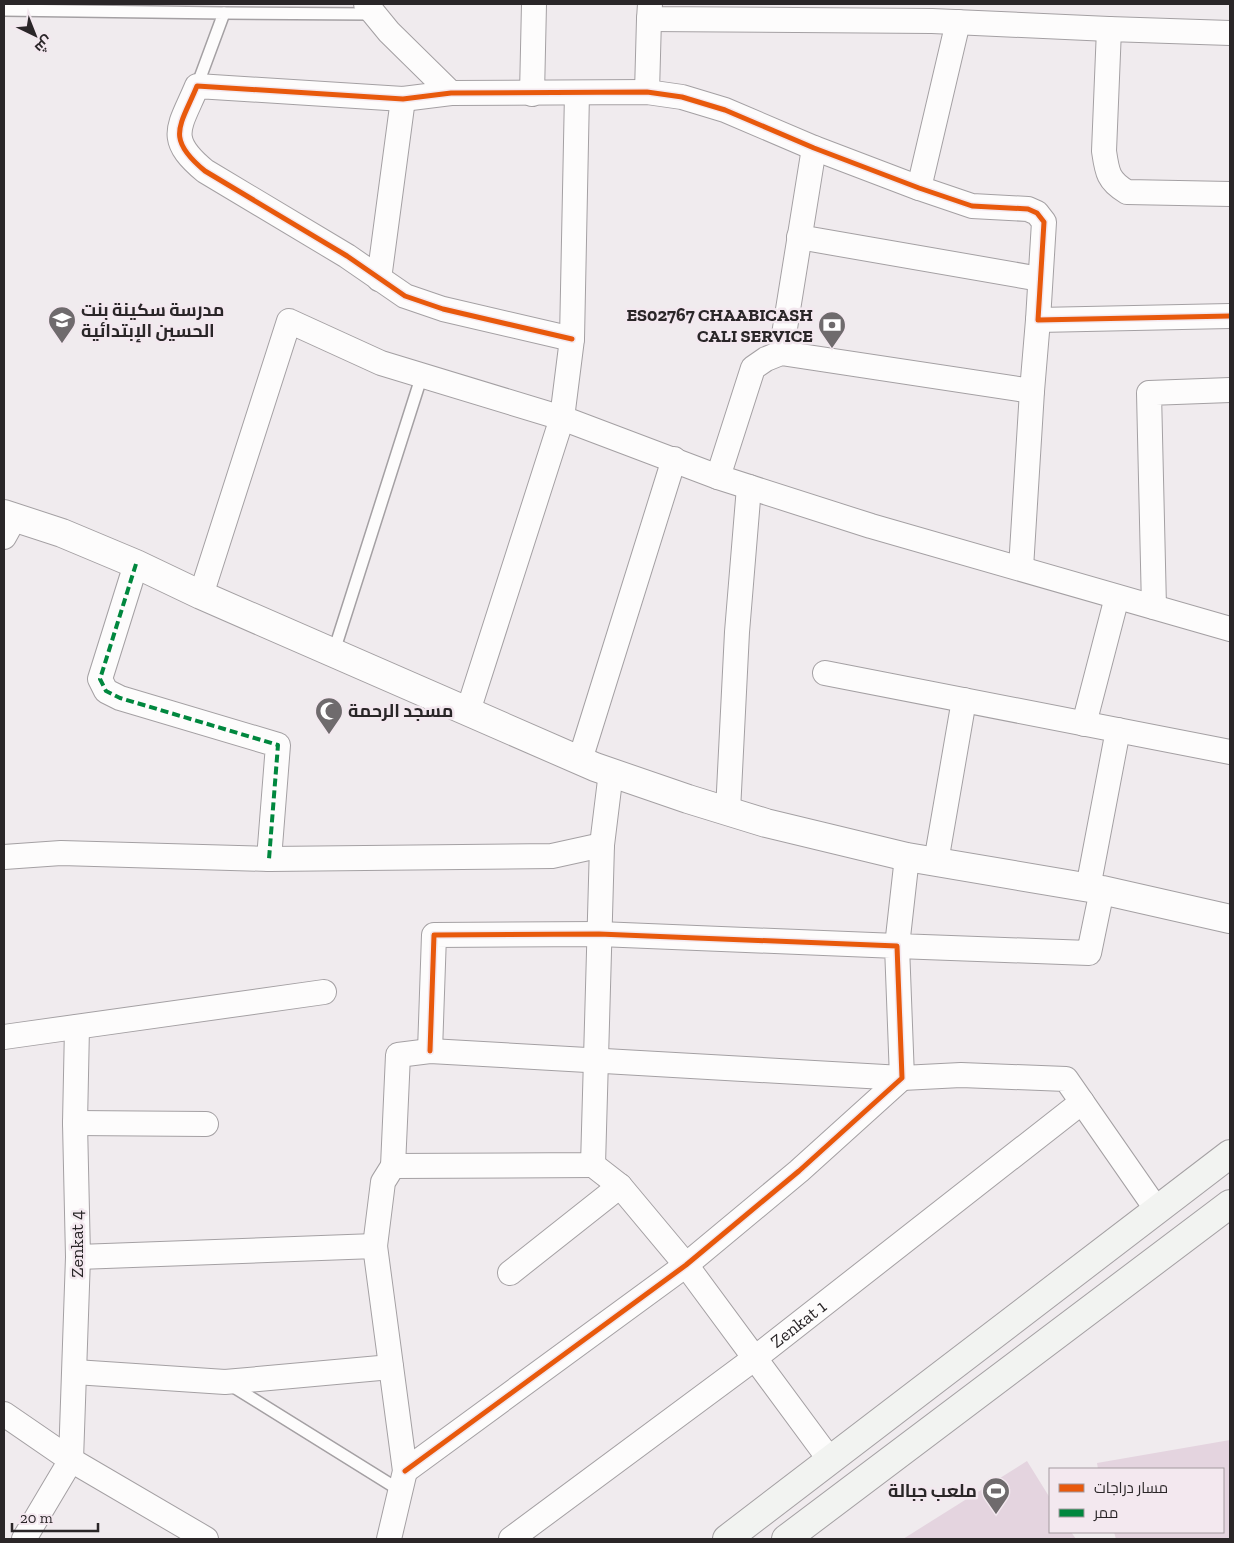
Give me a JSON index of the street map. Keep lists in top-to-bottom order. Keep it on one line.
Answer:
{"streets":{"street":["Zenkat 4","Zenkat 1"]},"places":{"school or university":["مدرسة سكينة بنت الحسين الإبتدائية"],"bank":["ES02767 CHAABICASH CALI SERVICE"],"mosque":["مسجد الرحمة"],"sports":["ملعب جبالة"]},"legend":["مسار دراجات","ممر"],"scale_bar":"20 m","north":"bottom right"}
